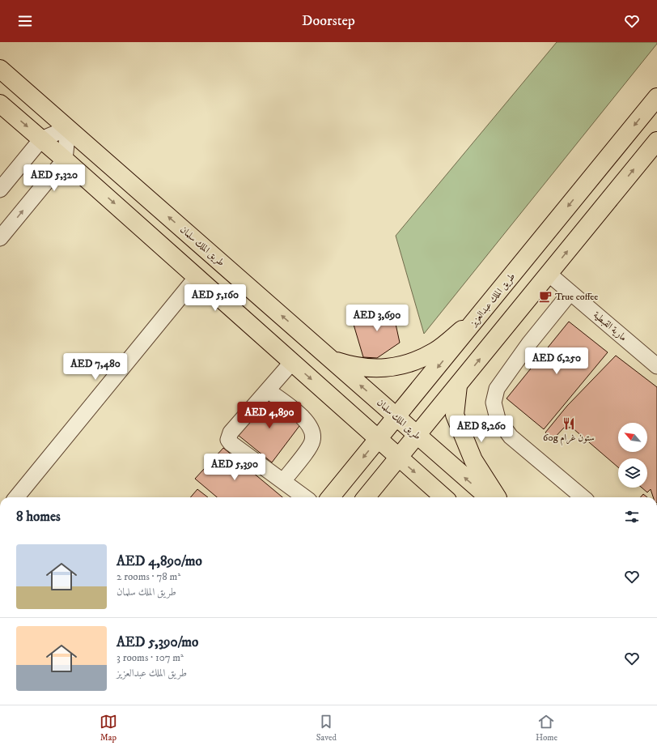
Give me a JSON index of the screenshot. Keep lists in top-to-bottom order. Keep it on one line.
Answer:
{"streets":{"main road":["طريق الملك سلمان","طريق الملك عبدالعزيز"],"street":["مارية القبطية"]},"crossings":[["طريق الملك سلمان","طريق الملك عبدالعزيز"]],"places":{"cafe":["True coffee"],"restaurant":["60g ستون غرام"]},"north":"top left","page":{"header":"Doorstep","price":["AED 5,320","AED 5,160","AED 3,690","AED 6,250","AED 7,480","AED 4,890","AED 8,260","AED 5,390"],"heading":"8 homes","list":[{"name":"AED 4,890/mo","note":"2 rooms · 78 m² · طريق الملك سلمان"},{"name":"AED 5,390/mo","note":"3 rooms · 107 m² · طريق الملك عبدالعزيز"}],"tabs":["Map","Saved","Home"]}}
